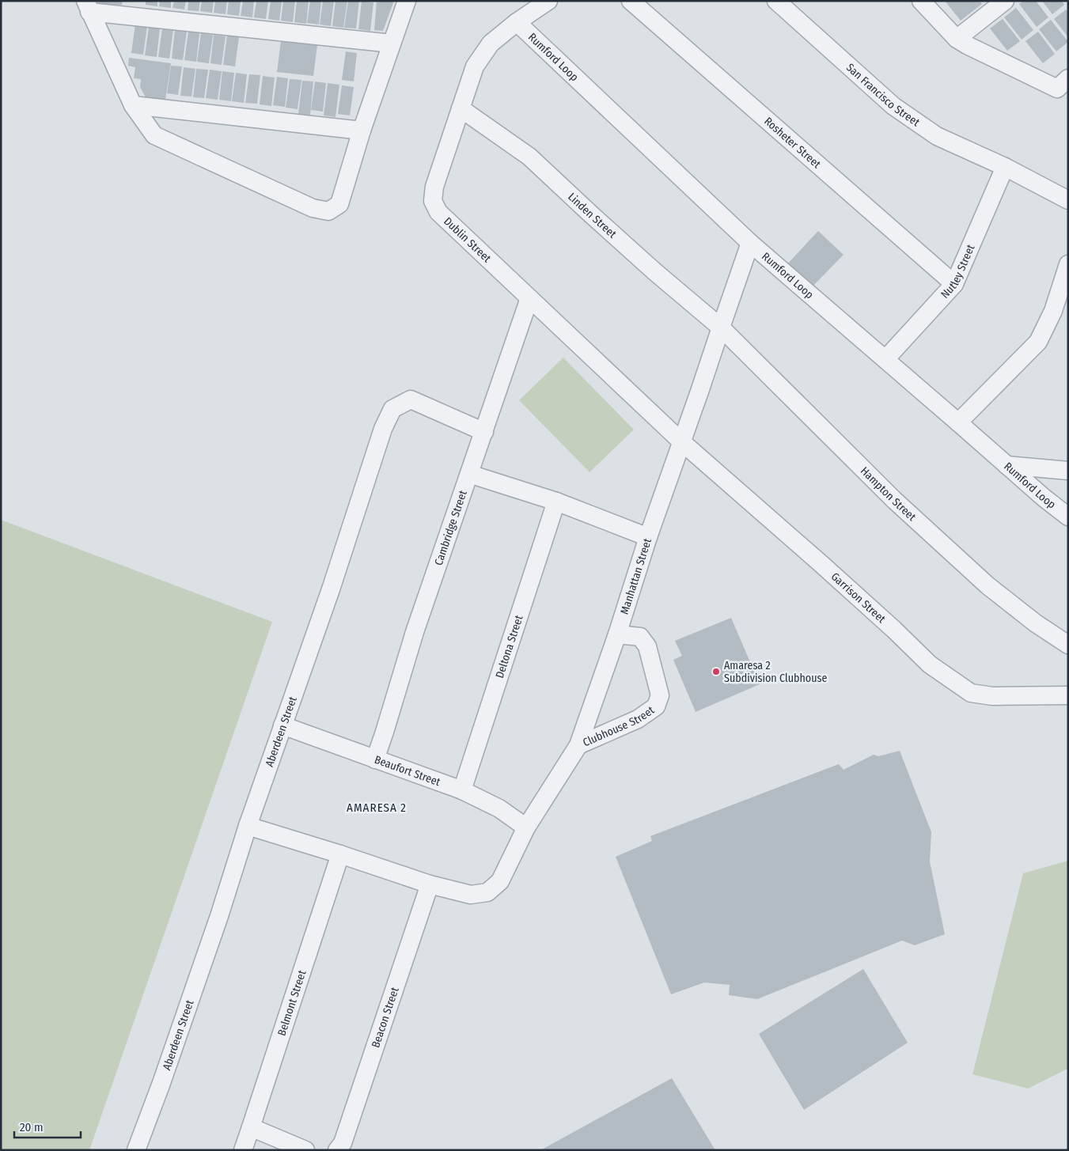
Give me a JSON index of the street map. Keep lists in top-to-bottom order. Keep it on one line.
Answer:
{"streets":{"street":["Rumford Loop","San Francisco Street","Rosheter Street","Linden Street","Dublin Street","Nutley Street","Hampton Street","Cambridge Street","Manhattan Street","Garrison Street","Deltona Street","Clubhouse Street","Aberdeen Street","Beaufort Street","Belmont Street","Beacon Street"]},"crossings":[["Rumford Loop","Dublin Street"],["Rumford Loop","Nutley Street"],["Rumford Loop","Manhattan Street"],["San Francisco Street","Nutley Street"],["Rosheter Street","Nutley Street"],["Linden Street","Dublin Street"],["Linden Street","Hampton Street"],["Linden Street","Manhattan Street"],["Dublin Street","Cambridge Street"],["Dublin Street","Manhattan Street"],["Dublin Street","Garrison Street"],["Hampton Street","Manhattan Street"],["Cambridge Street","Aberdeen Street"],["Cambridge Street","Beaufort Street"],["Manhattan Street","Garrison Street"],["Manhattan Street","Clubhouse Street"],["Manhattan Street","Beaufort Street"],["Manhattan Street","Beacon Street"],["Deltona Street","Beaufort Street"],["Aberdeen Street","Beaufort Street"]],"districts":["AMARESA 2"],"places":["Amaresa 2 Subdivision Clubhouse"],"scale_bar":"20 m"}
